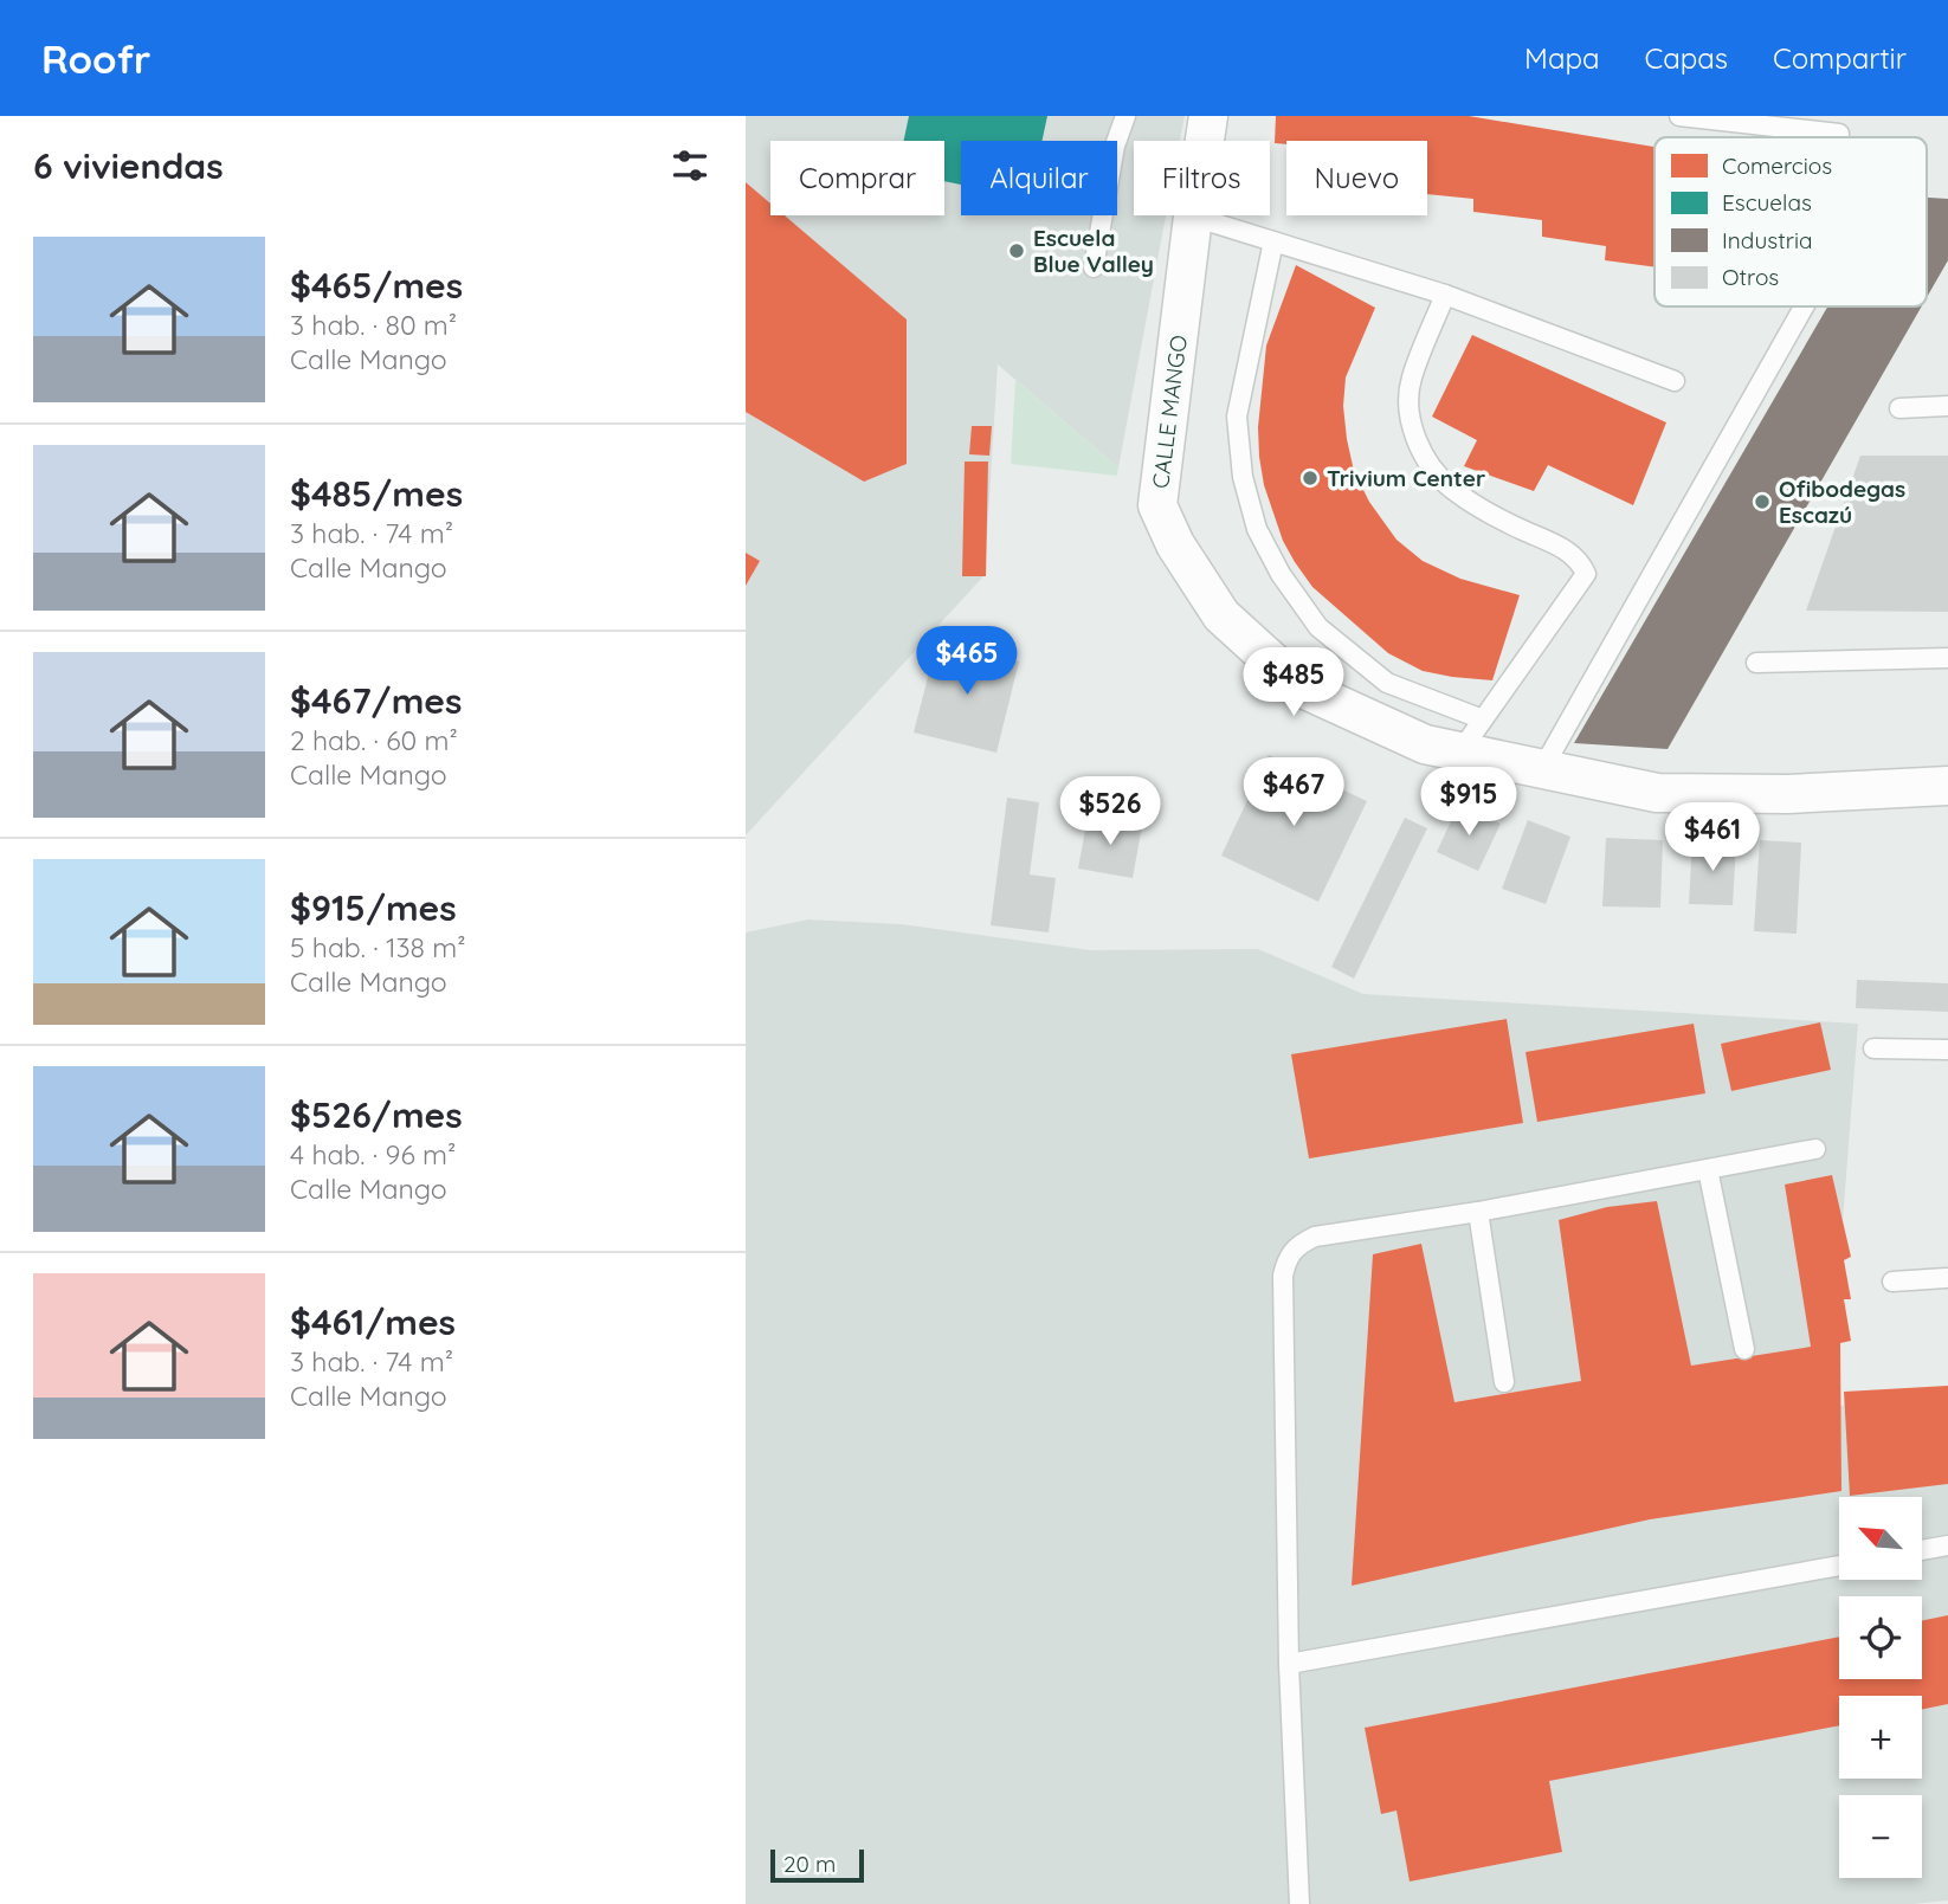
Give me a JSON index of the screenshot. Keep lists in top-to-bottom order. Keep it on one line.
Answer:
{"streets":{"street":["CALLE MANGO"]},"places":["Escuela Blue Valley","Trivium Center","Ofibodegas Escazú"],"legend":["Comercios","Escuelas","Industria","Otros"],"scale_bar":"20 m","north":"top left","page":{"header":"Roofr","nav":["Mapa","Capas","Compartir"],"heading":"6 viviendas","chip":["Comprar","Alquilar","Filtros","Nuevo"],"list":[{"name":"$465/mes","note":"3 hab. · 80 m² · Calle Mango"},{"name":"$485/mes","note":"3 hab. · 74 m² · Calle Mango"},{"name":"$467/mes","note":"2 hab. · 60 m² · Calle Mango"},{"name":"$915/mes","note":"5 hab. · 138 m² · Calle Mango"},{"name":"$526/mes","note":"4 hab. · 96 m² · Calle Mango"},{"name":"$461/mes","note":"3 hab. · 74 m² · Calle Mango"}],"price":["$465","$485","$467","$915","$526","$461"],"map_buttons":["+","−"],"scale":"20 m"}}
